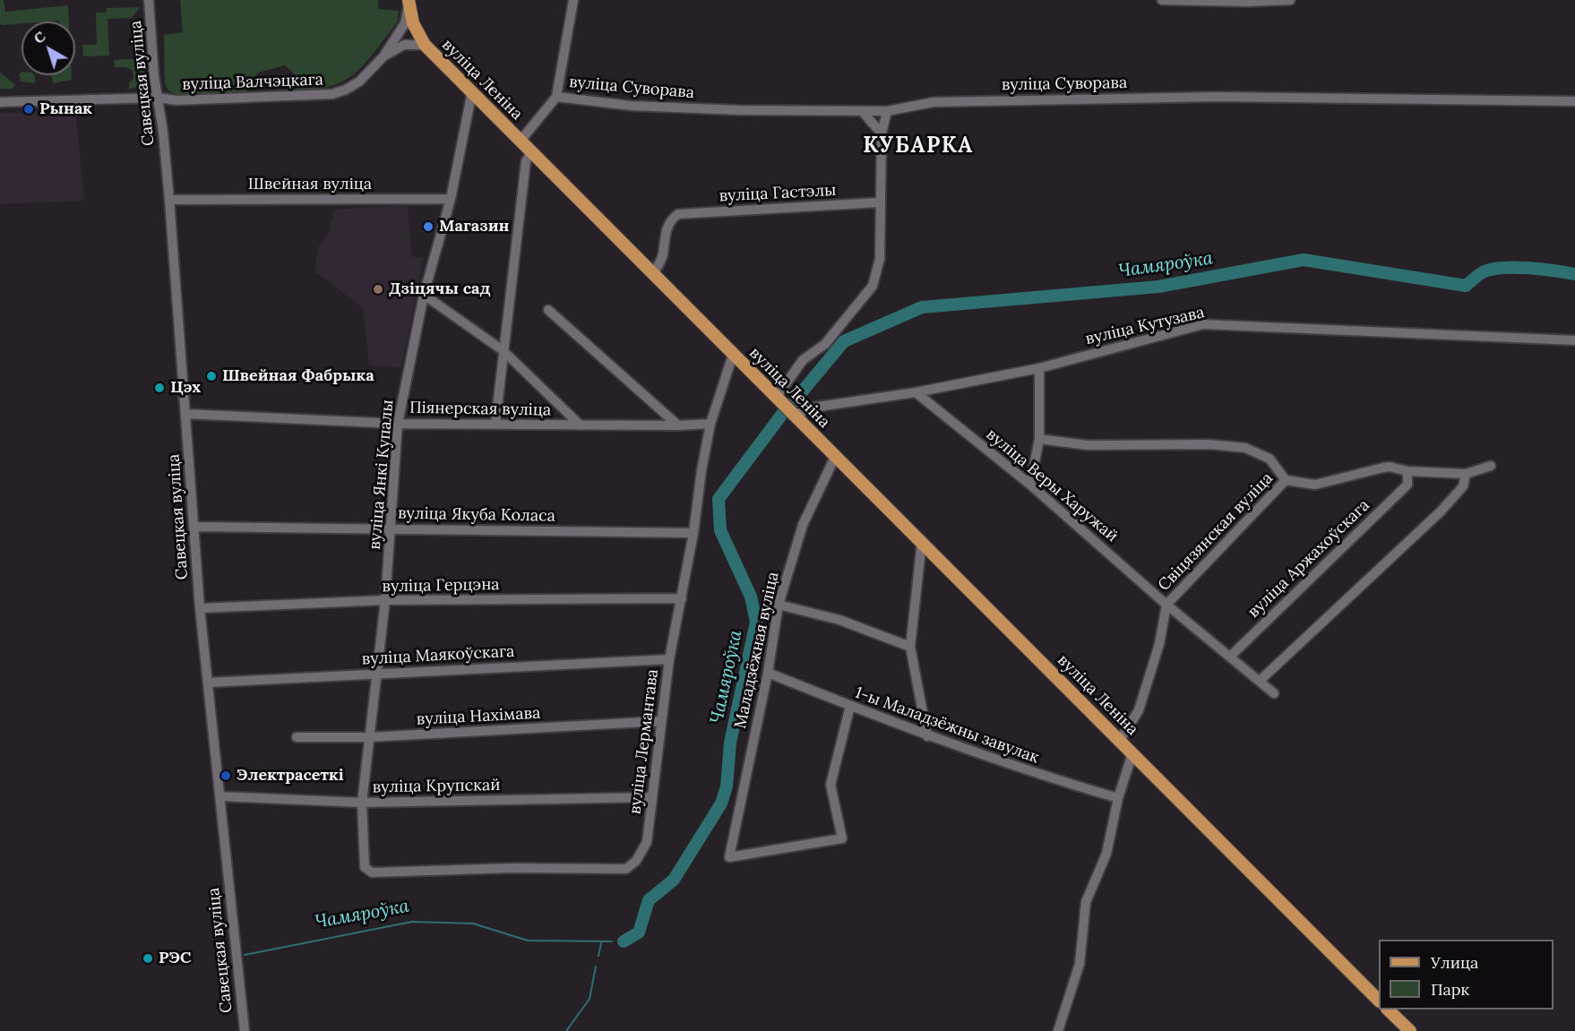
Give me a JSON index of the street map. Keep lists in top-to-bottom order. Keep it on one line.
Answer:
{"streets":{"main road":["вуліца Леніна"],"street":["вуліца Валчэцкага","Савецкая вуліца","вуліца Суворава","Швейная вуліца","вуліца Гастэлы","вуліца Кутузава","Піянерская вуліца","вуліца Янкі Купалы","вуліца Веры Харужай","вуліца Якуба Коласа","Свіцязянская вуліца","вуліца Аржахоўскага","вуліца Герцэна","Маладзёжная вуліца","вуліца Маякоўскага","вуліца Нахімава","1-ы Маладзёжны завулак","вуліца Лермантава","вуліца Крупскай"]},"crossings":[["вуліца Леніна","вуліца Валчэцкага"],["вуліца Леніна","вуліца Гастэлы"],["вуліца Леніна","вуліца Кутузава"],["вуліца Леніна","вуліца Янкі Купалы"],["вуліца Леніна","Маладзёжная вуліца"],["вуліца Леніна","вуліца Лермантава"],["вуліца Валчэцкага","Савецкая вуліца"],["Савецкая вуліца","Швейная вуліца"],["Савецкая вуліца","Піянерская вуліца"],["Савецкая вуліца","вуліца Якуба Коласа"],["Савецкая вуліца","вуліца Герцэна"],["Савецкая вуліца","вуліца Маякоўскага"],["Савецкая вуліца","вуліца Крупскай"],["Швейная вуліца","вуліца Янкі Купалы"],["вуліца Кутузава","вуліца Веры Харужай"],["Піянерская вуліца","вуліца Янкі Купалы"],["Піянерская вуліца","вуліца Лермантава"],["вуліца Янкі Купалы","вуліца Якуба Коласа"],["вуліца Янкі Купалы","вуліца Герцэна"],["вуліца Янкі Купалы","вуліца Маякоўскага"],["вуліца Янкі Купалы","вуліца Нахімава"],["вуліца Янкі Купалы","вуліца Лермантава"],["вуліца Янкі Купалы","вуліца Крупскай"],["вуліца Веры Харужай","Свіцязянская вуліца"],["вуліца Веры Харужай","вуліца Аржахоўскага"],["вуліца Якуба Коласа","вуліца Лермантава"],["вуліца Герцэна","вуліца Лермантава"],["Маладзёжная вуліца","1-ы Маладзёжны завулак"],["вуліца Маякоўскага","вуліца Лермантава"],["вуліца Нахімава","вуліца Лермантава"],["вуліца Лермантава","вуліца Крупскай"]],"districts":["КУБАРКА"],"water":["Чамяроўка"],"places":["Рынак","Магазин","Дзіцячы сад","Швейная Фабрыка","Цэх","Электрасеткі","РЭС"],"legend":["Улица","Парк"],"north":"top left"}
